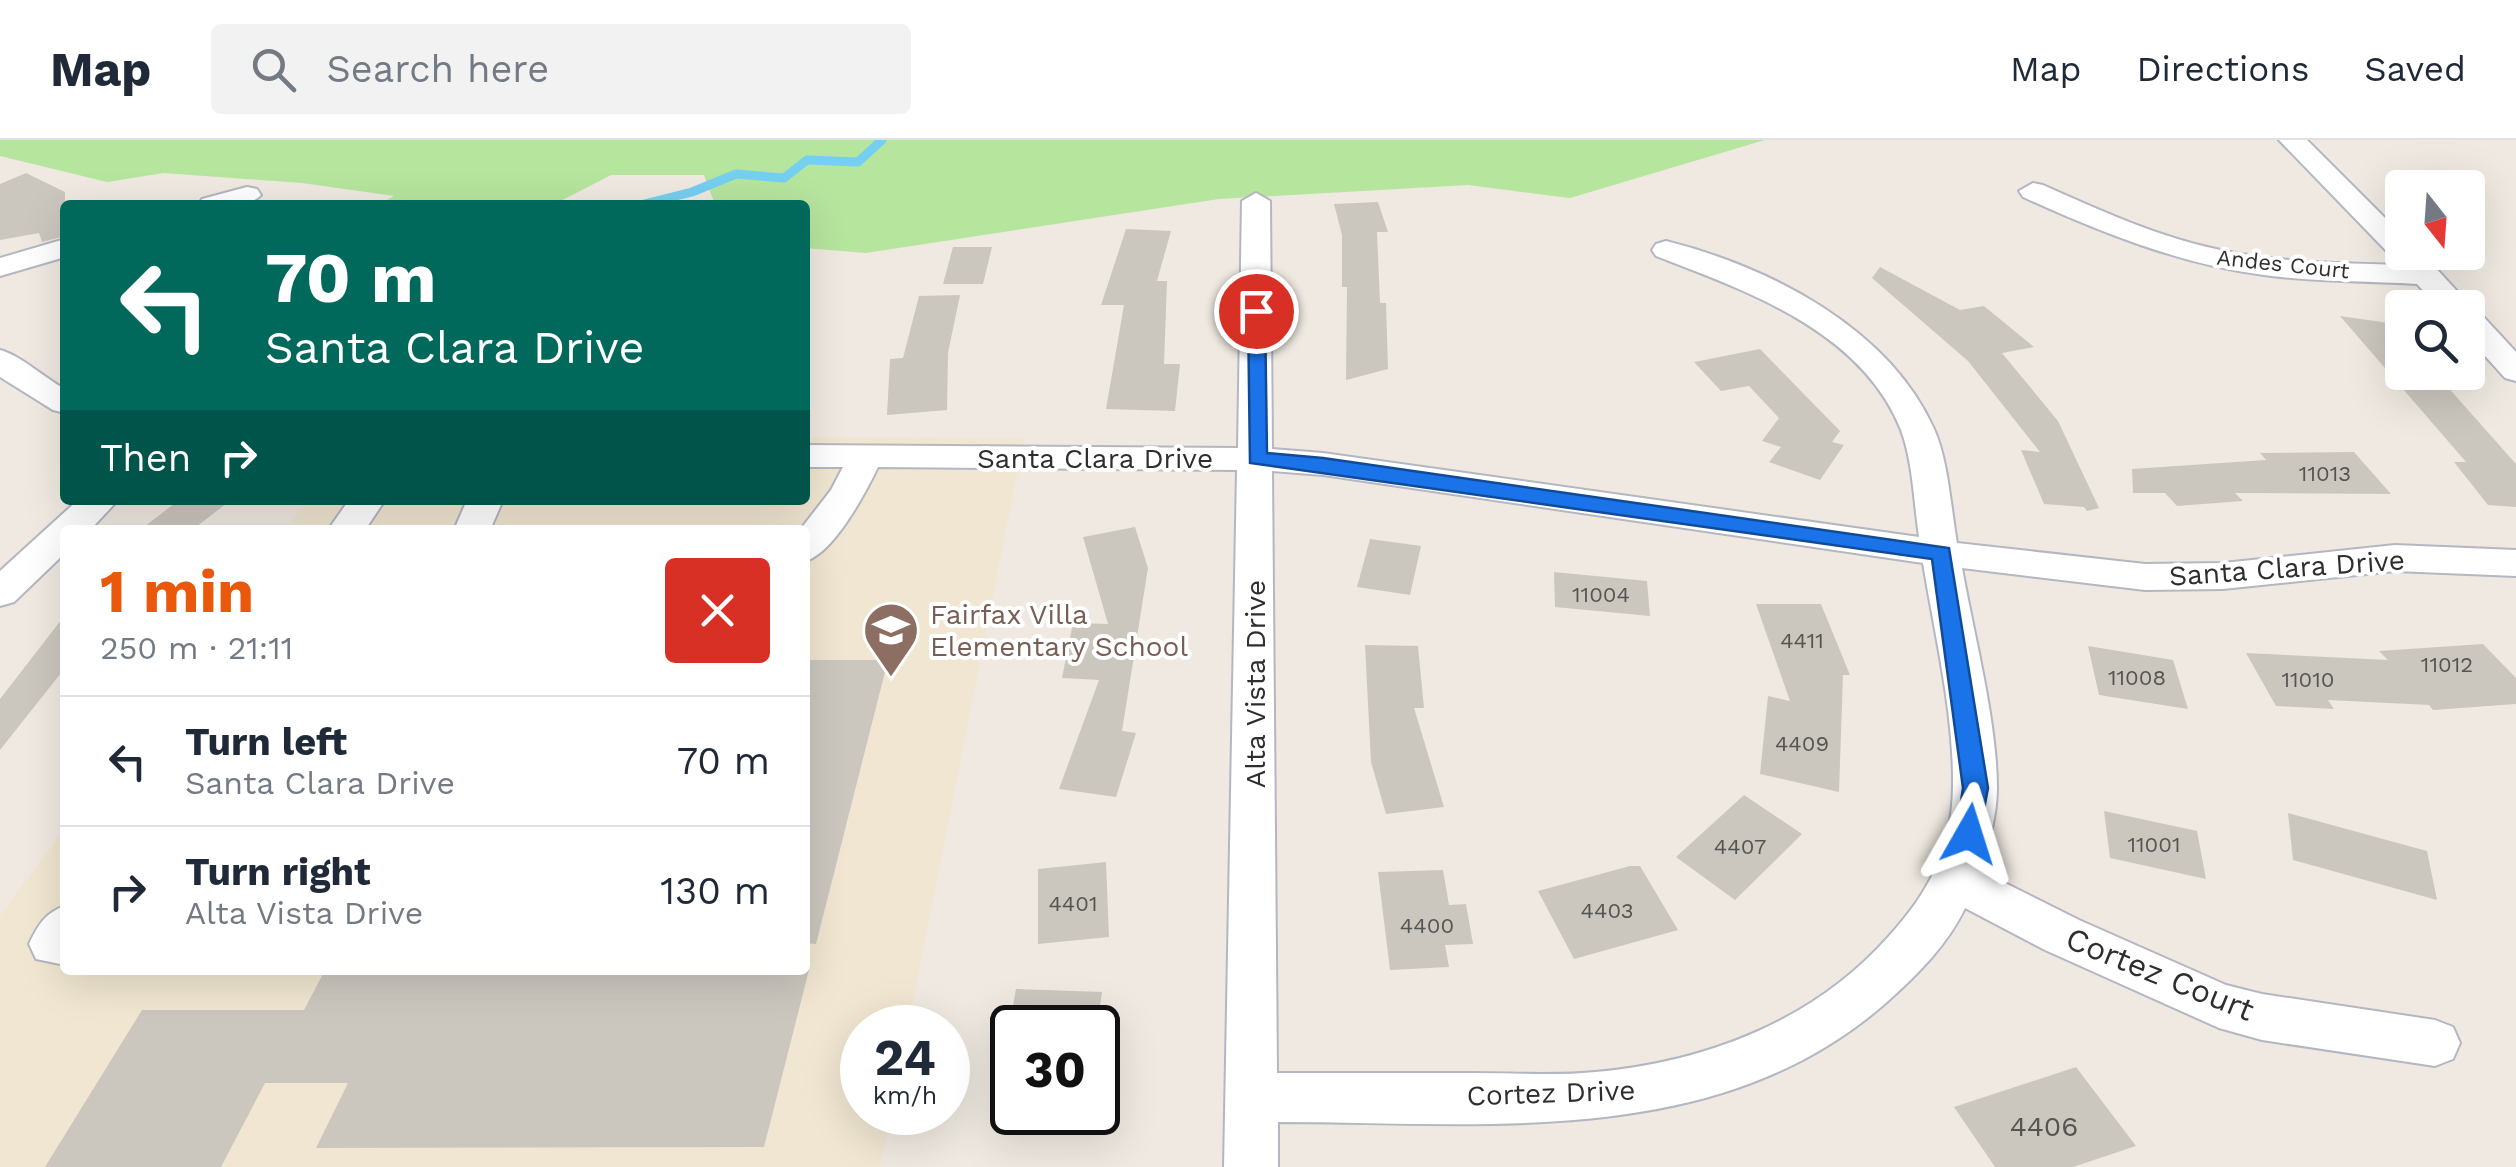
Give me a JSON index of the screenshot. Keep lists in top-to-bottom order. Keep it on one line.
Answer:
{"streets":{"street":["Andes Court","Santa Clara Drive","Alta Vista Drive","Cortez Court","Cortez Drive"]},"crossings":[["Santa Clara Drive","Alta Vista Drive"],["Santa Clara Drive","Cortez Drive"],["Alta Vista Drive","Cortez Drive"],["Cortez Court","Cortez Drive"]],"places":{"school or university":["Fairfax Villa Elementary School"]},"house_numbers":["11013","11004","4411","11012","11008","11010","4409","11001","4407","4401","4403","4400","4406"],"north":"bottom","page":{"header":"Map","search":"Search here","nav":["Map","Directions","Saved"],"turn":["70 m","Santa Clara Drive"],"then":"Then","heading":["1 min","250 m · 21:11"],"list":[{"name":"Turn left","note":"Santa Clara Drive","value":"70 m"},{"name":"Turn right","note":"Alta Vista Drive","value":"130 m"}],"speed":"24 km/h","limit":"30"}}
